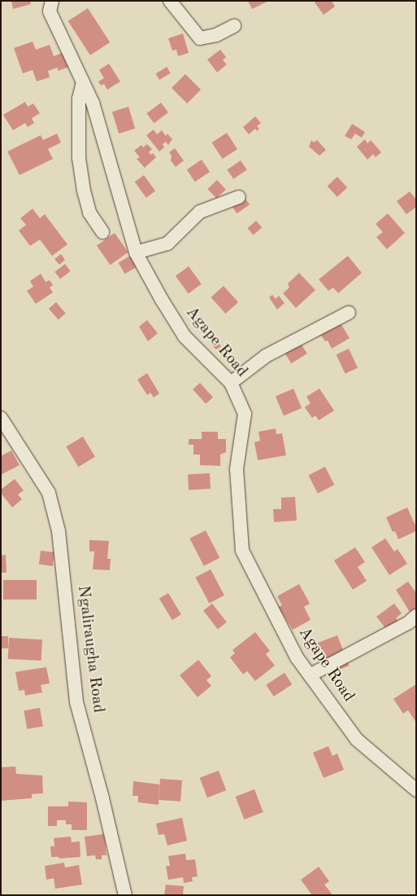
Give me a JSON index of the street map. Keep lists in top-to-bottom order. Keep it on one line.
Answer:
{"streets":{"street":["Agape Road","Ngaliraugha Road"]}}
